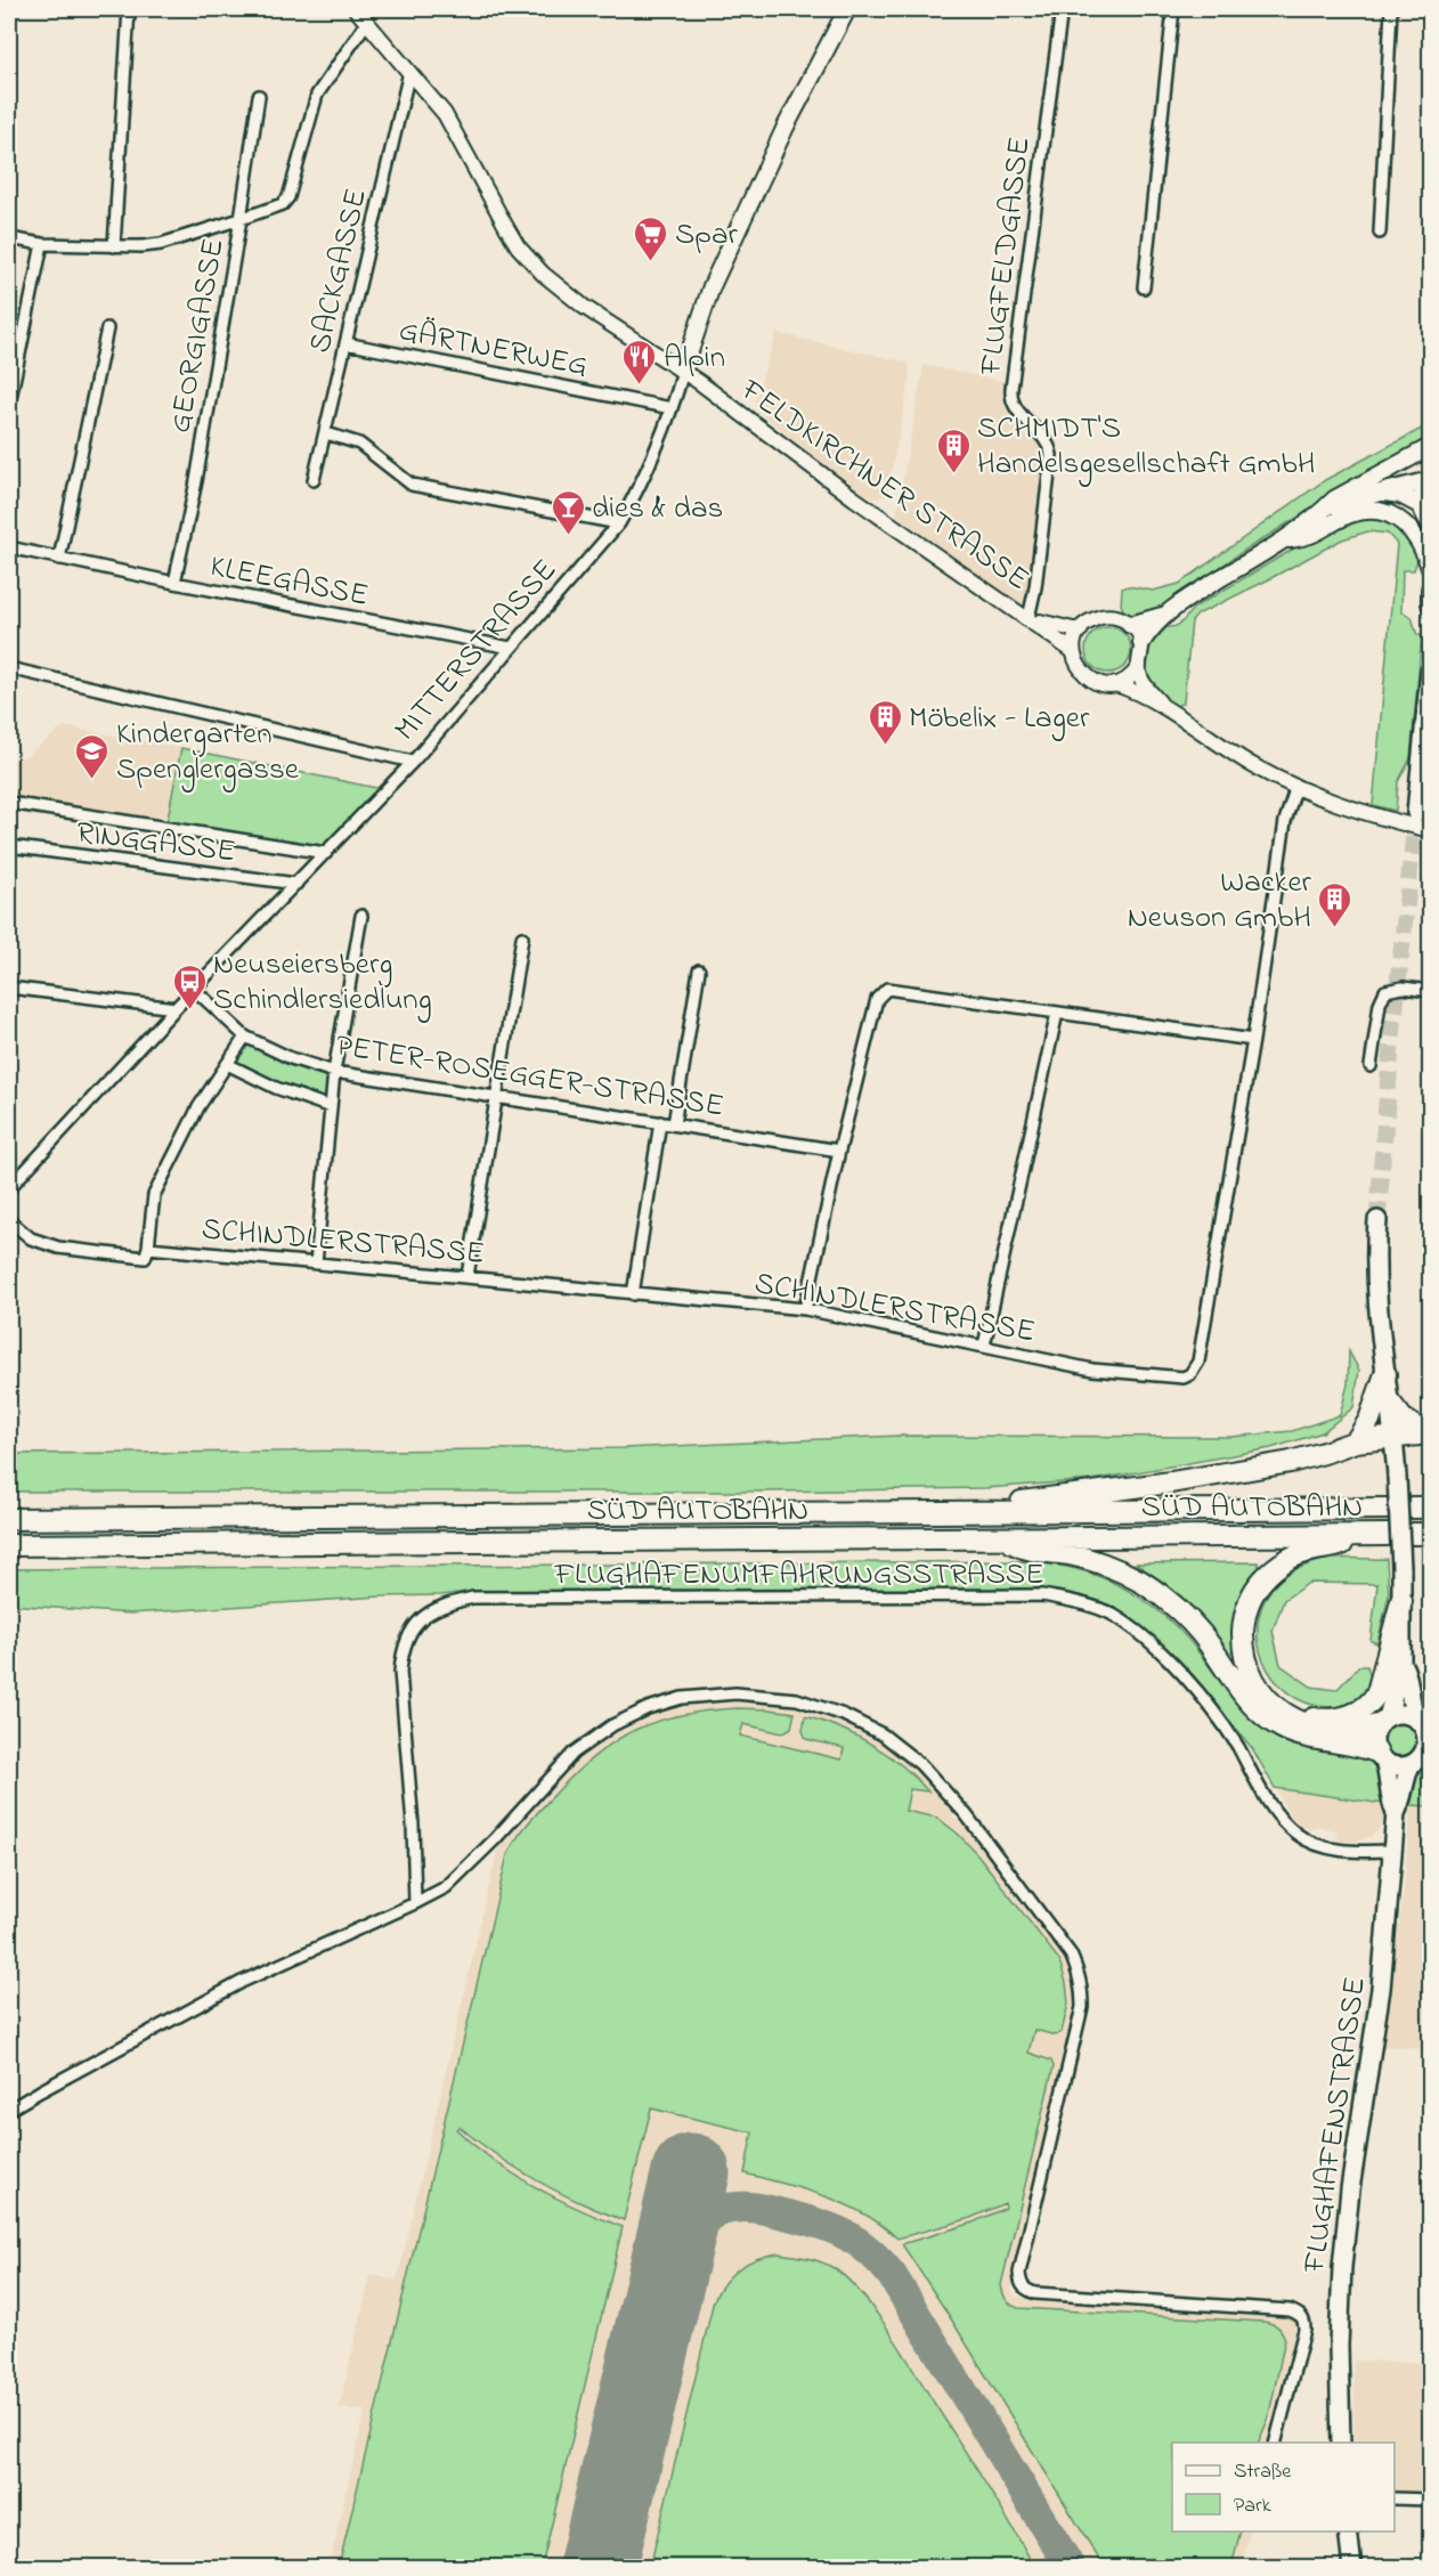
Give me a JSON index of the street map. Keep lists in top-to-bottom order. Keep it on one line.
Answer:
{"streets":{"highway":["SÜD AUTOBAHN"],"main road":["MITTERSTRASSE","FLUGHAFENSTRASSE"],"street":["FLUGFELDGASSE","SACKGASSE","GEORGIGASSE","GÄRTNERWEG","FELDKIRCHNER STRASSE","KLEEGASSE","RINGGASSE","PETER-ROSEGGER-STRASSE","SCHINDLERSTRASSE","FLUGHAFENUMFAHRUNGSSTRASSE"]},"crossings":[["FLUGFELDGASSE","FELDKIRCHNER STRASSE"],["SACKGASSE","GÄRTNERWEG"],["SACKGASSE","FELDKIRCHNER STRASSE"],["GEORGIGASSE","FELDKIRCHNER STRASSE"],["GEORGIGASSE","KLEEGASSE"],["GÄRTNERWEG","MITTERSTRASSE"],["FELDKIRCHNER STRASSE","MITTERSTRASSE"],["KLEEGASSE","MITTERSTRASSE"],["MITTERSTRASSE","RINGGASSE"],["MITTERSTRASSE","PETER-ROSEGGER-STRASSE"],["FLUGHAFENUMFAHRUNGSSTRASSE","FLUGHAFENSTRASSE"]],"places":{"supermarket":["Spar"],"restaurant":["Alpin"],"building":["SCHMIDT'S Handelsgesellschaft GmbH","Möbelix - Lager","Wacker Neuson GmbH"],"bar":["dies & das"],"school or university":["Kindergarten Spenglergasse"],"bus stop":["Neuseiersberg Schindlersiedlung"]},"legend":["Straße","Park"]}
